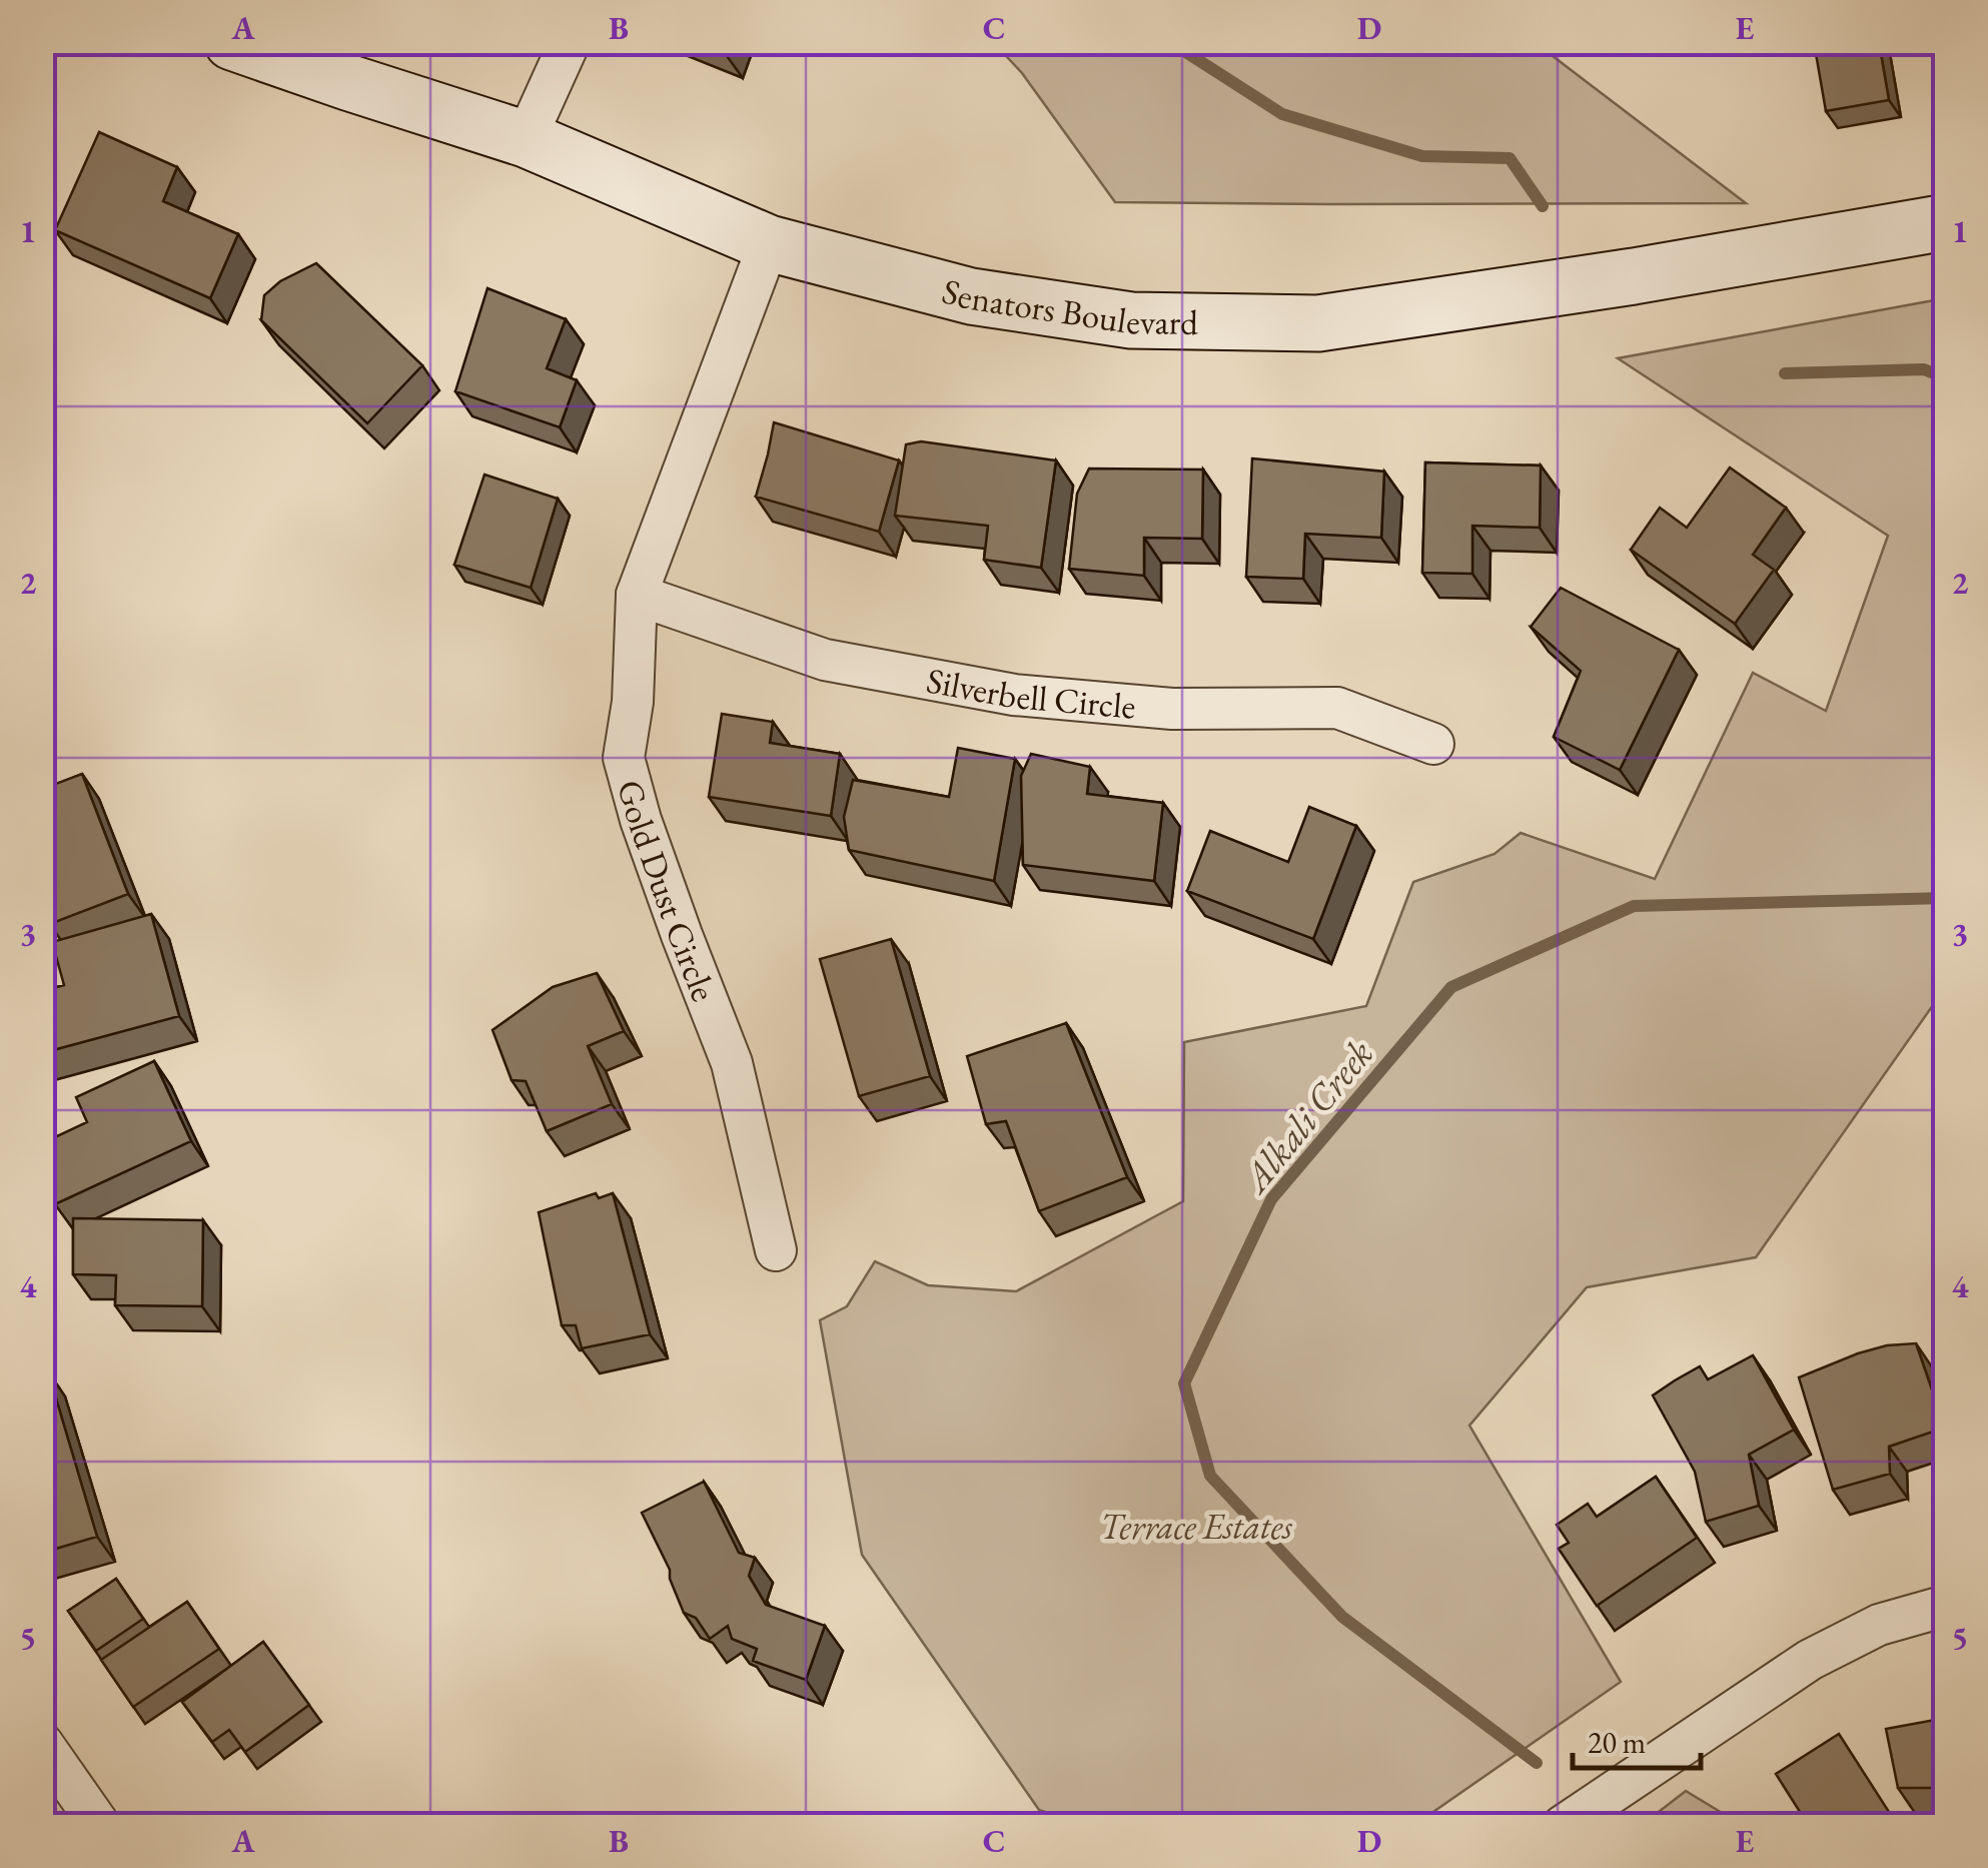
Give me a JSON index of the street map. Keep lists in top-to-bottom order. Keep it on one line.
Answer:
{"streets":{"street":["Senators Boulevard","Silverbell Circle","Gold Dust Circle"]},"crossings":[["Senators Boulevard","Gold Dust Circle"],["Silverbell Circle","Gold Dust Circle"]],"water":["Alkali Creek"],"parks":["Terrace Estates"],"scale_bar":"20 m","grid":{"columns":["A","B","C","D","E"],"rows":["1","2","3","4","5"]}}
